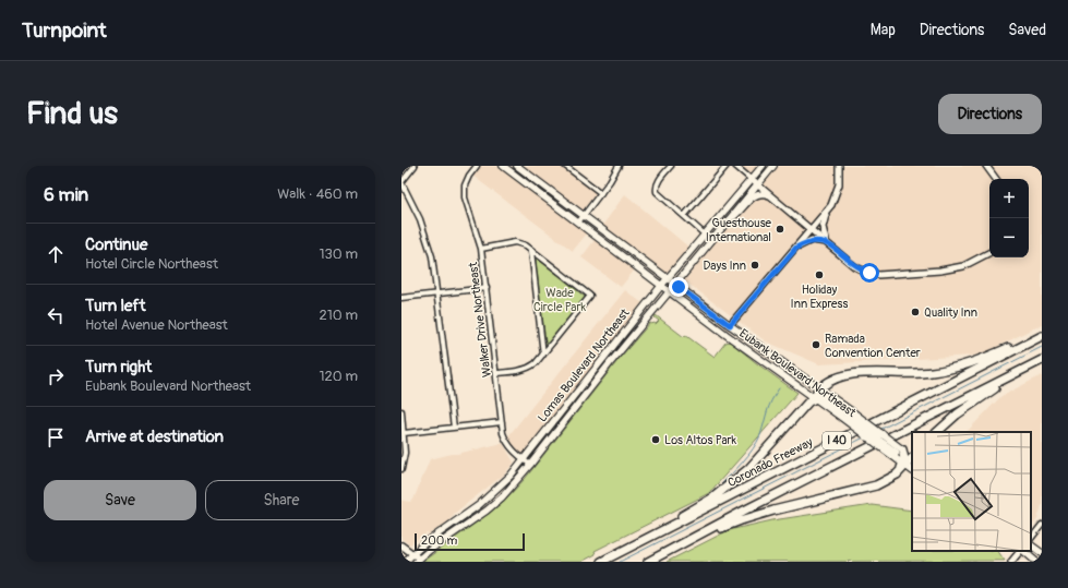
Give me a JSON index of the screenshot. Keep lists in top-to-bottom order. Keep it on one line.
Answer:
{"streets":{"highway":["I 40","Coronado Freeway"],"main road":["Lomas Boulevard Northeast","Eubank Boulevard Northeast"],"street":["Walker Drive Northeast"]},"crossings":[["Walker Drive Northeast","Lomas Boulevard Northeast"],["Lomas Boulevard Northeast","Eubank Boulevard Northeast"]],"parks":["Wade Circle Park"],"places":["Guesthouse International","Days Inn","Holiday Inn Express","Quality Inn","Ramada Convention Center","Los Altos Park"],"scale_bar":"200 m","page":{"header":"Turnpoint","nav":["Map","Directions","Saved"],"buttons":["Directions",["Save","Share"]],"title":"Find us","heading":["6 min","Walk · 460 m"],"map_buttons":["+","−"],"list":[["Continue","Hotel Circle Northeast","130 m"],["Turn left","Hotel Avenue Northeast","210 m"],["Turn right","Eubank Boulevard Northeast","120 m"],"Arrive at destination"],"scale":"200 m"}}
